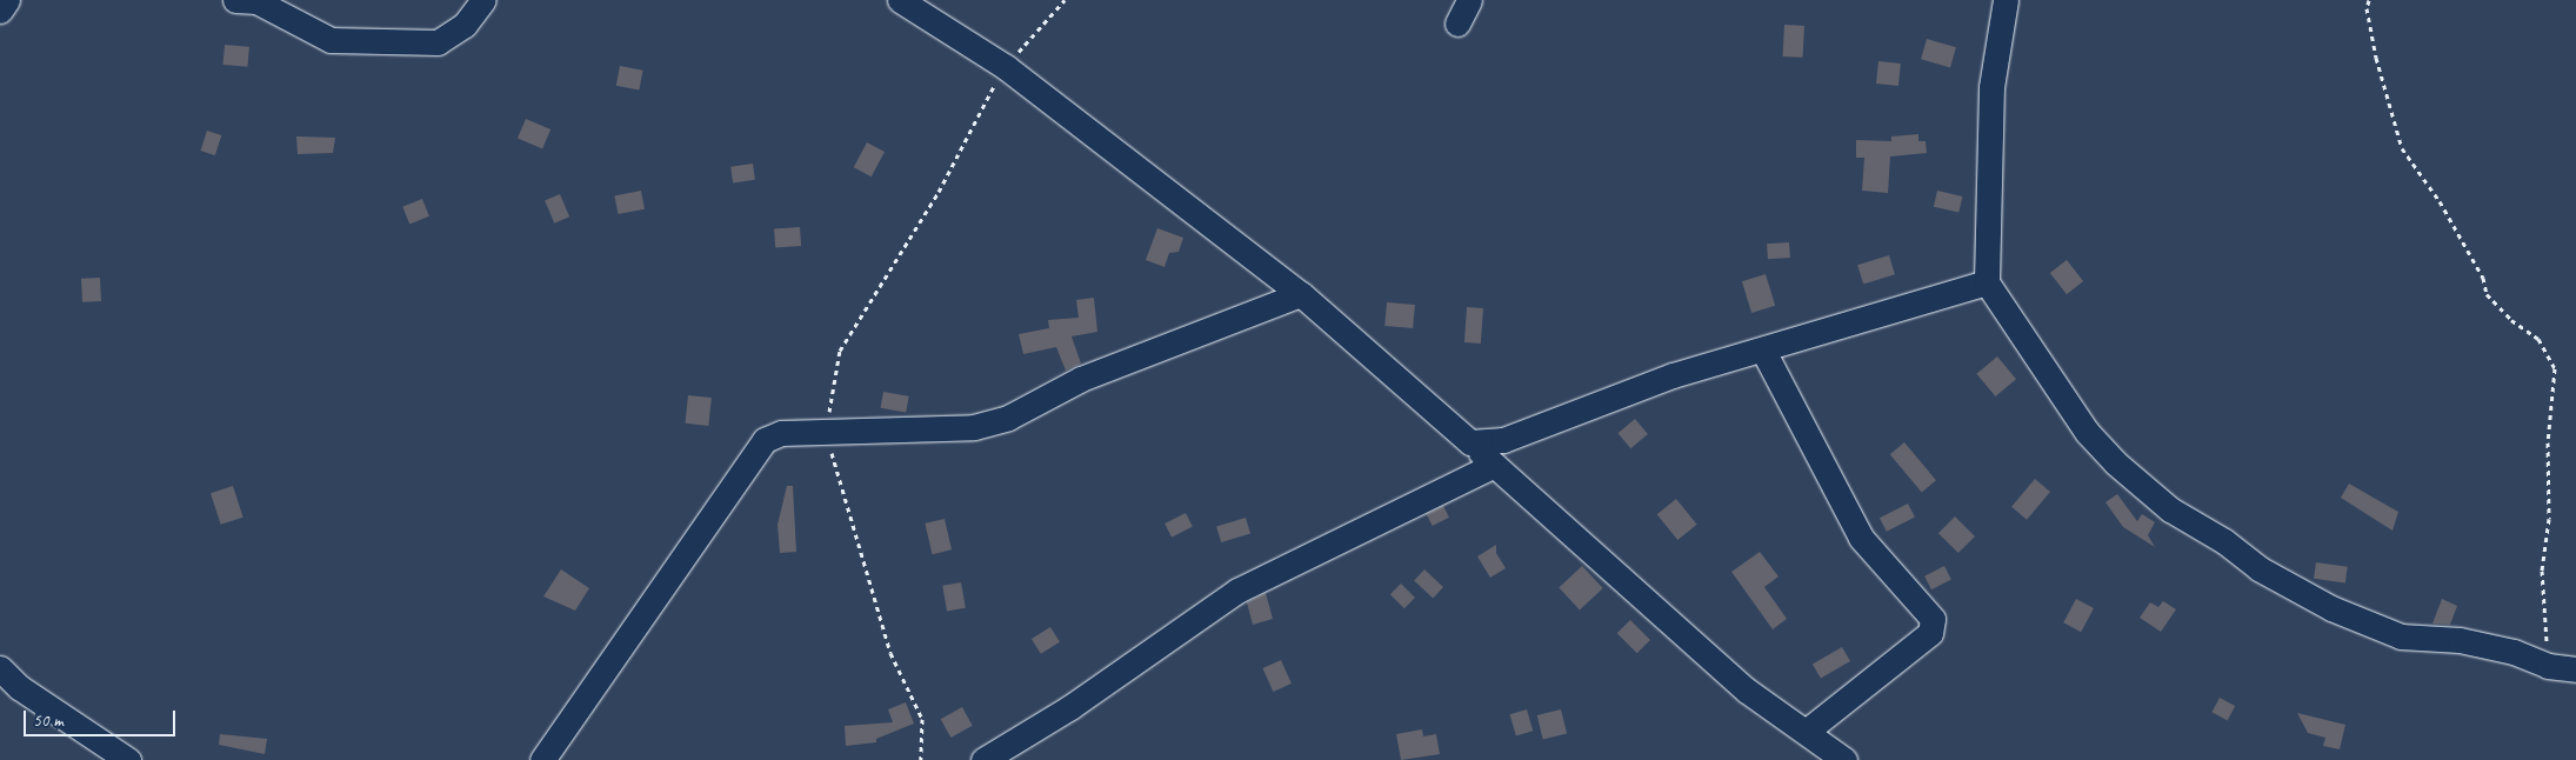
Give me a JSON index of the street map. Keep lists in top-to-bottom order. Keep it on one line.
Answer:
{"scale_bar":"50 m"}
